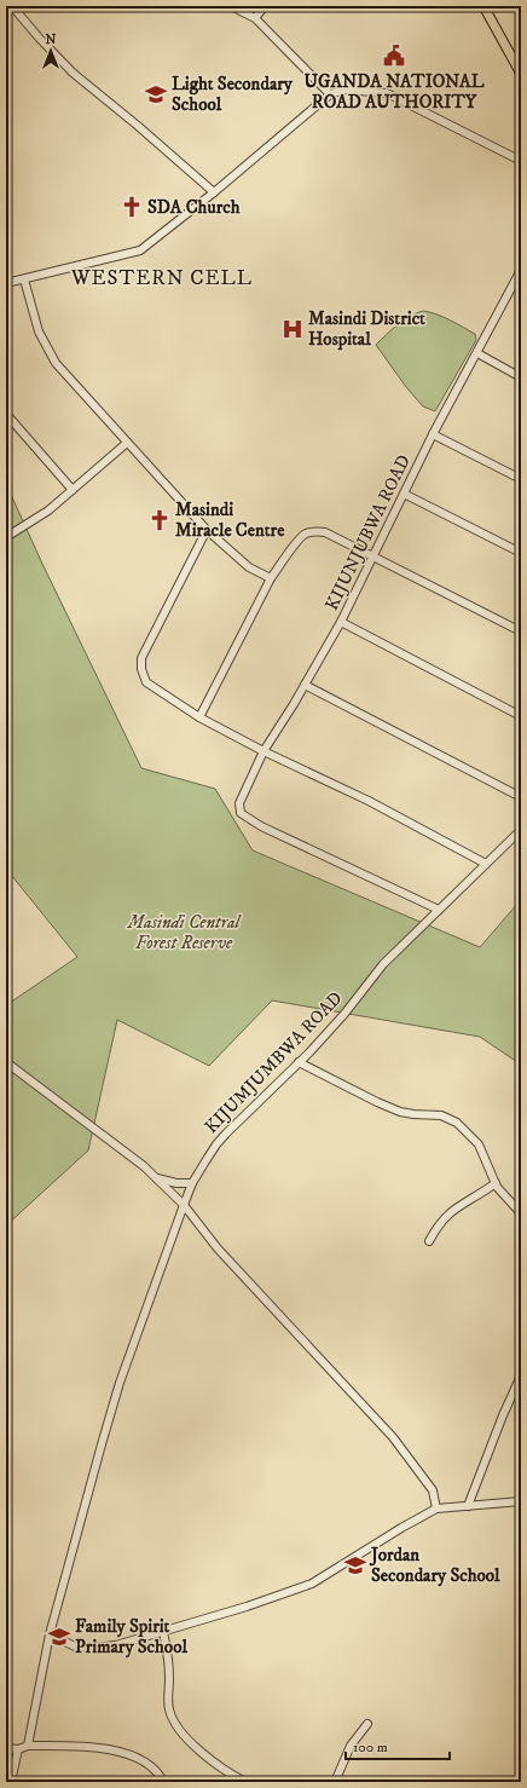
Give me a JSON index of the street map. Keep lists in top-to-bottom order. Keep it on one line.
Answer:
{"streets":{"street":["KIJUNJUBWA ROAD","KIJUMJUMBWA ROAD"]},"crossings":[["KIJUNJUBWA ROAD","KIJUMJUMBWA ROAD"]],"districts":["WESTERN CELL"],"parks":["Masindi Central Forest Reserve"],"places":{"public building":["UGANDA NATIONAL ROAD AUTHORITY"],"school or university":["Light Secondary School","Jordan Secondary School","Family Spirit Primary School"],"church":["SDA Church","Masindi Miracle Centre"],"hospital":["Masindi District Hospital"]},"scale_bar":"100 m","north":"top"}
